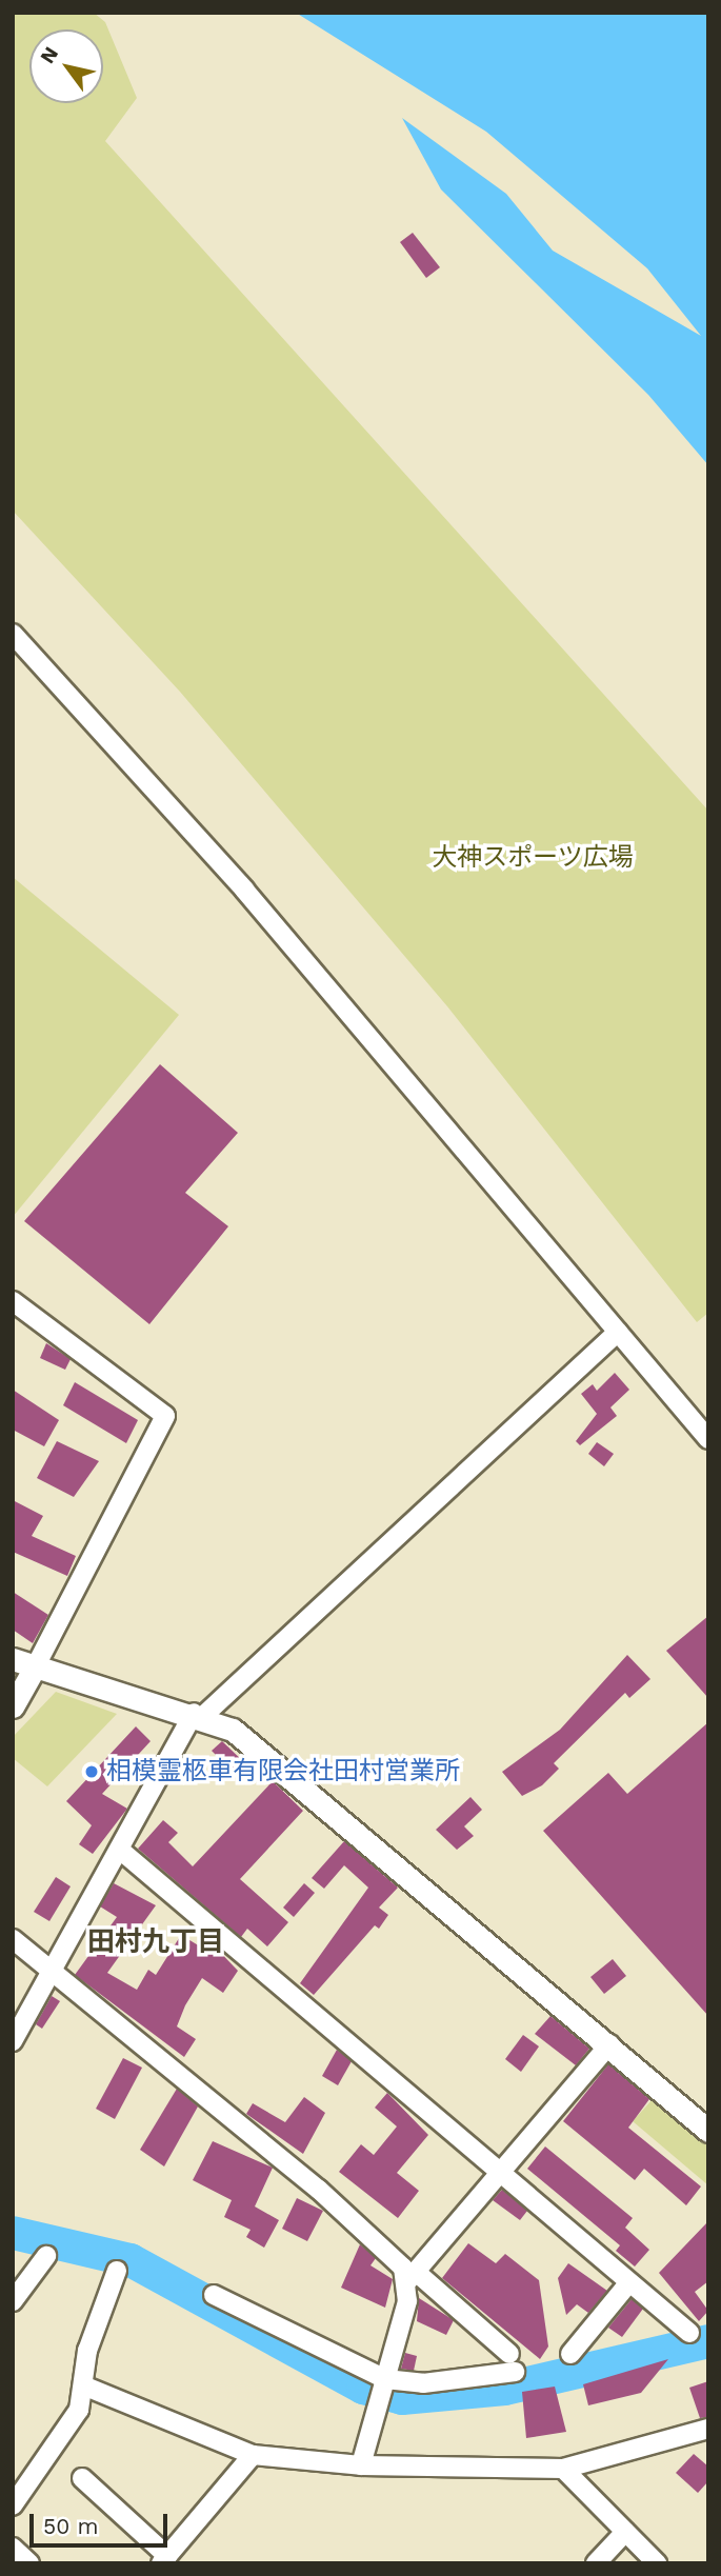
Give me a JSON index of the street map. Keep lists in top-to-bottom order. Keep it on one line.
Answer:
{"districts":["田村九丁目"],"parks":["大神スポーツ広場"],"places":["相模霊柩車有限会社田村営業所"],"scale_bar":"50 m","north":"top left"}
